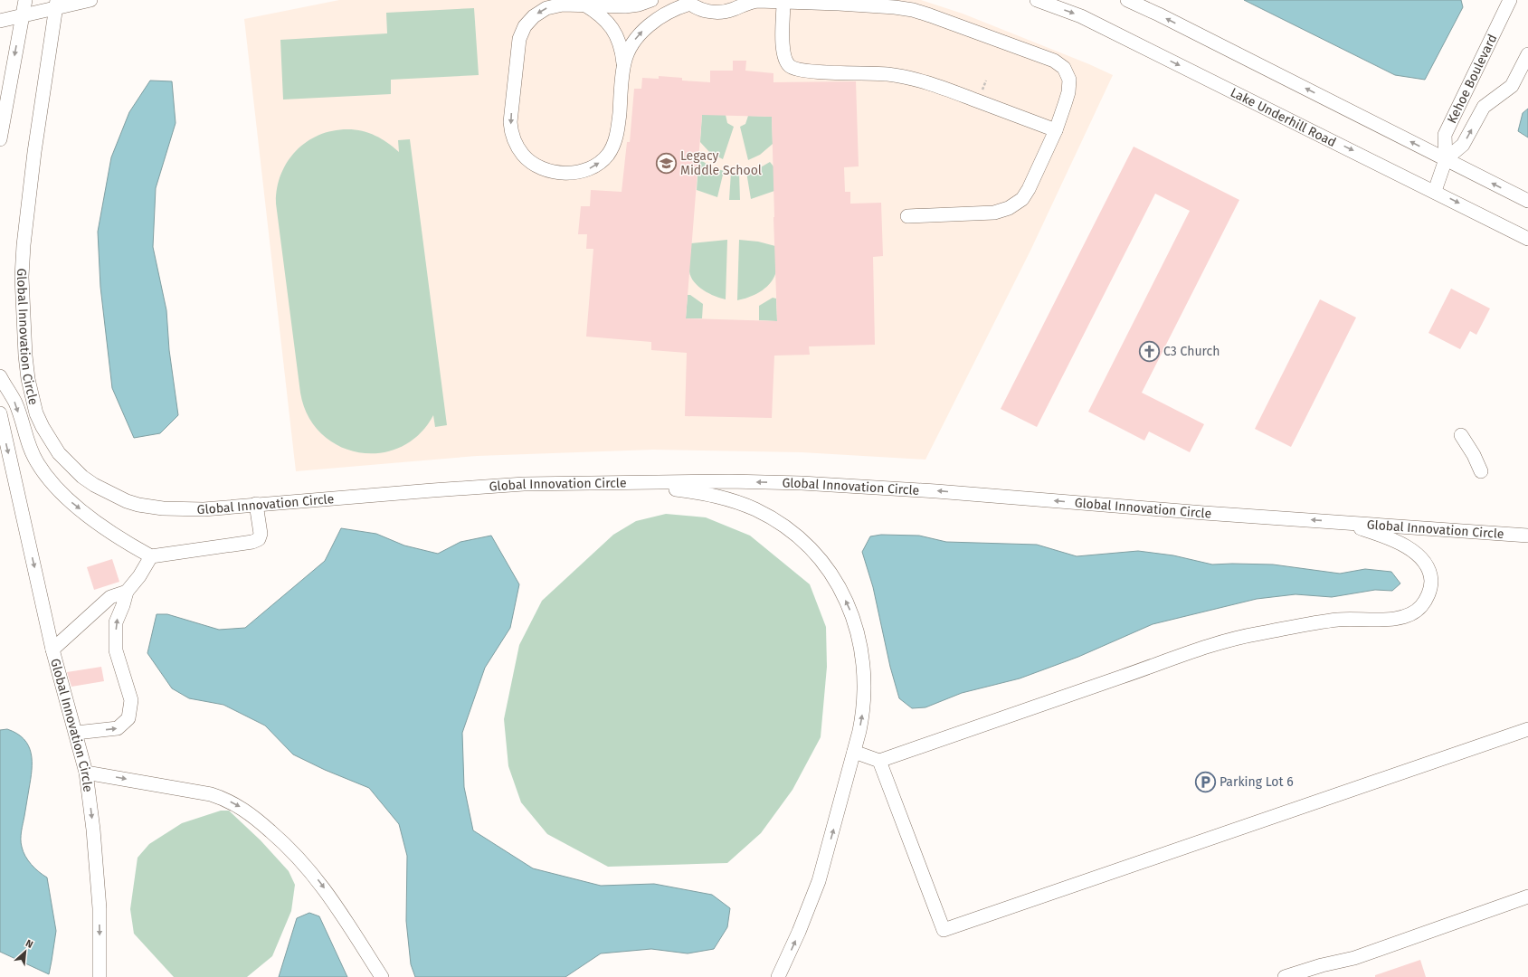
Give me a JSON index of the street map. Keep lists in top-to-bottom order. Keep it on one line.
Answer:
{"streets":{"street":["Kehoe Boulevard","Lake Underhill Road","Global Innovation Circle"]},"crossings":[["Kehoe Boulevard","Lake Underhill Road"]],"places":{"school or university":["Legacy Middle School"],"church":["C3 Church"],"parking":["Parking Lot 6"]},"north":"top right"}
